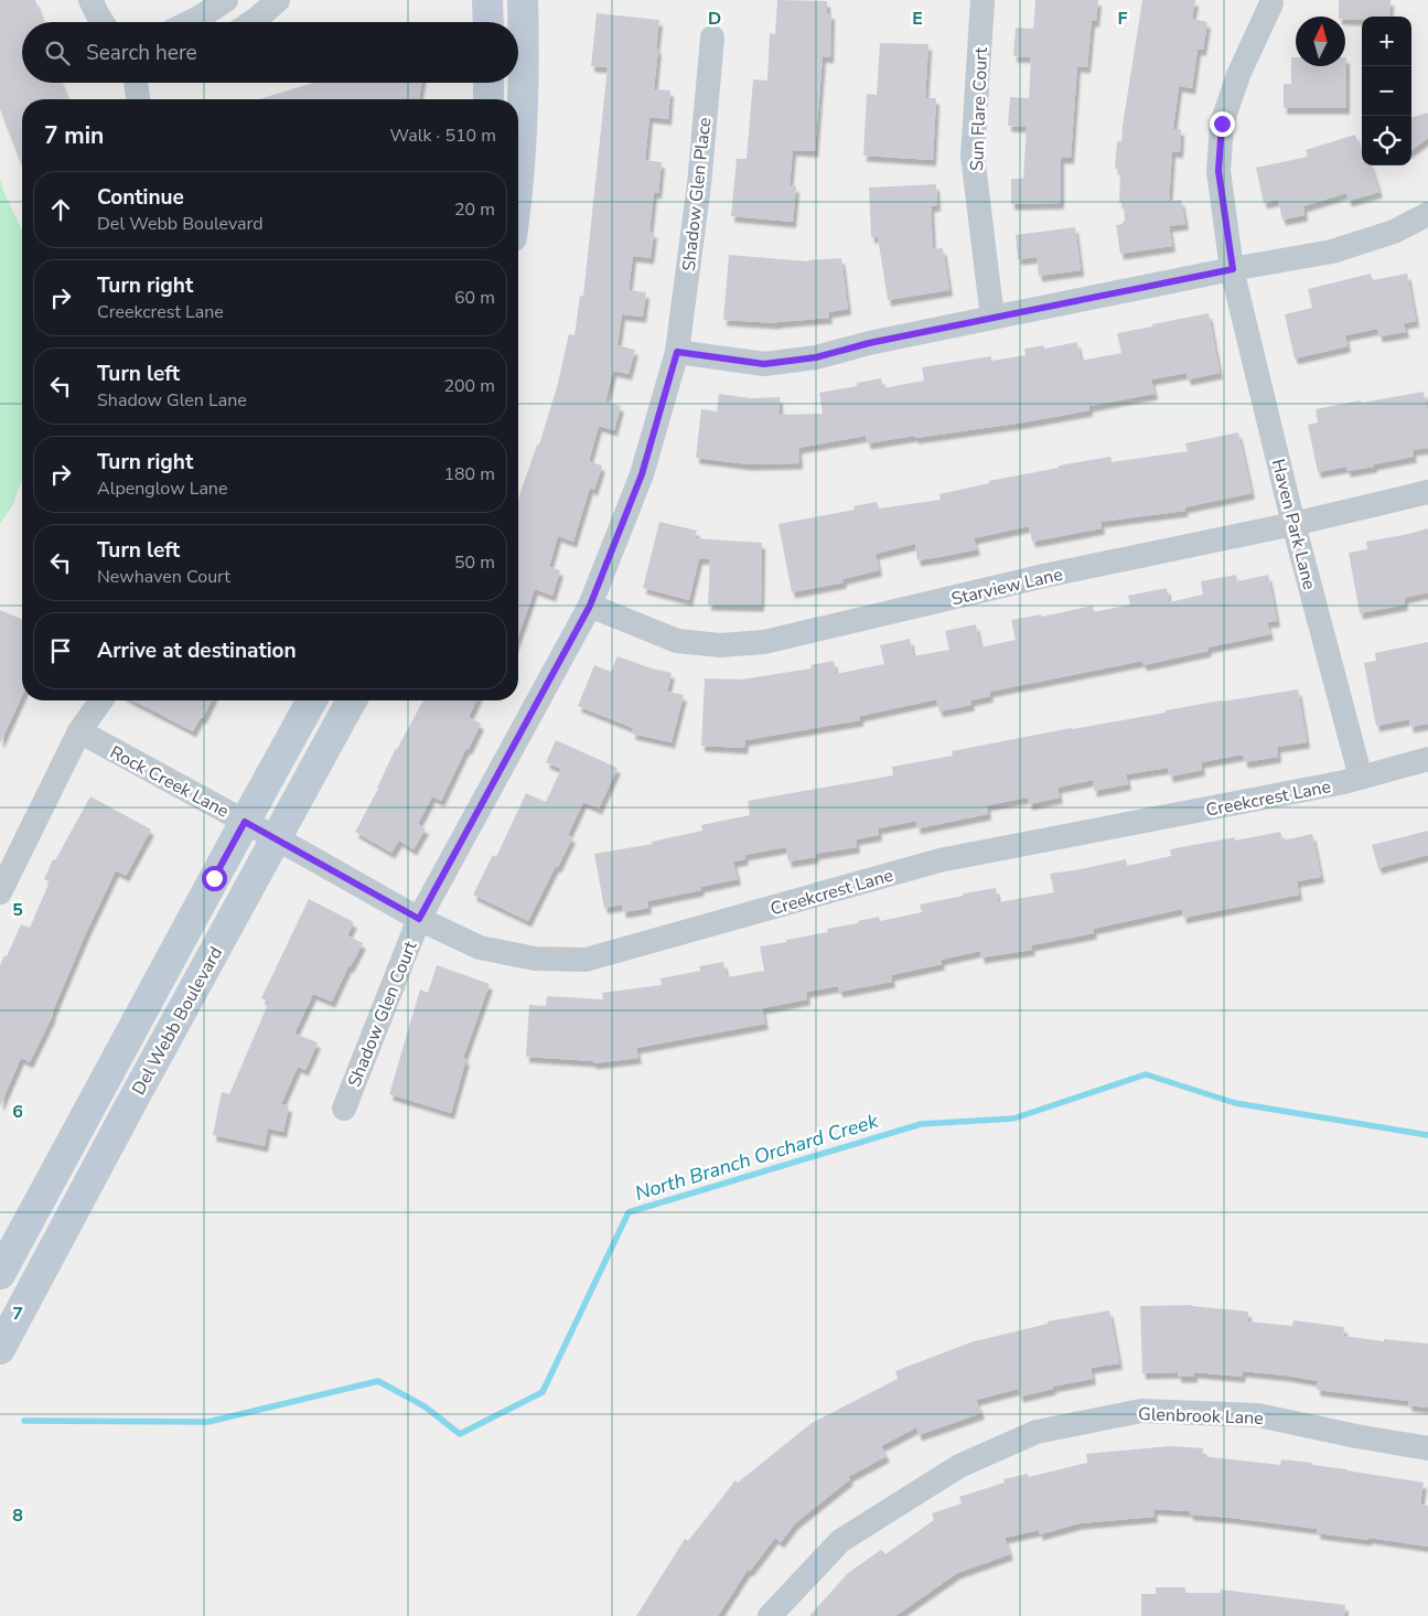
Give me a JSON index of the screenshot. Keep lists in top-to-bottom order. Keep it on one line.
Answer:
{"streets":{"street":["Sun Flare Court","Shadow Glen Place","Haven Park Lane","Starview Lane","Rock Creek Lane","Creekcrest Lane","Shadow Glen Court","Del Webb Boulevard","Glenbrook Lane"]},"crossings":[["Shadow Glen Place","Starview Lane"],["Shadow Glen Place","Shadow Glen Court"],["Haven Park Lane","Starview Lane"],["Haven Park Lane","Creekcrest Lane"],["Starview Lane","Shadow Glen Court"],["Rock Creek Lane","Creekcrest Lane"],["Rock Creek Lane","Del Webb Boulevard"],["Creekcrest Lane","Shadow Glen Court"],["Creekcrest Lane","Del Webb Boulevard"]],"water":["North Branch Orchard Creek"],"north":"top","page":{"map_buttons":["+","−"],"search":"Search here","heading":["7 min","Walk · 510 m"],"list":[["Continue","Del Webb Boulevard","20 m"],["Turn right","Creekcrest Lane","60 m"],["Turn left","Shadow Glen Lane","200 m"],["Turn right","Alpenglow Lane","180 m"],["Turn left","Newhaven Court","50 m"],"Arrive at destination"]},"grid":{"columns":["D","E","F"],"rows":["5","6","7","8"]}}
